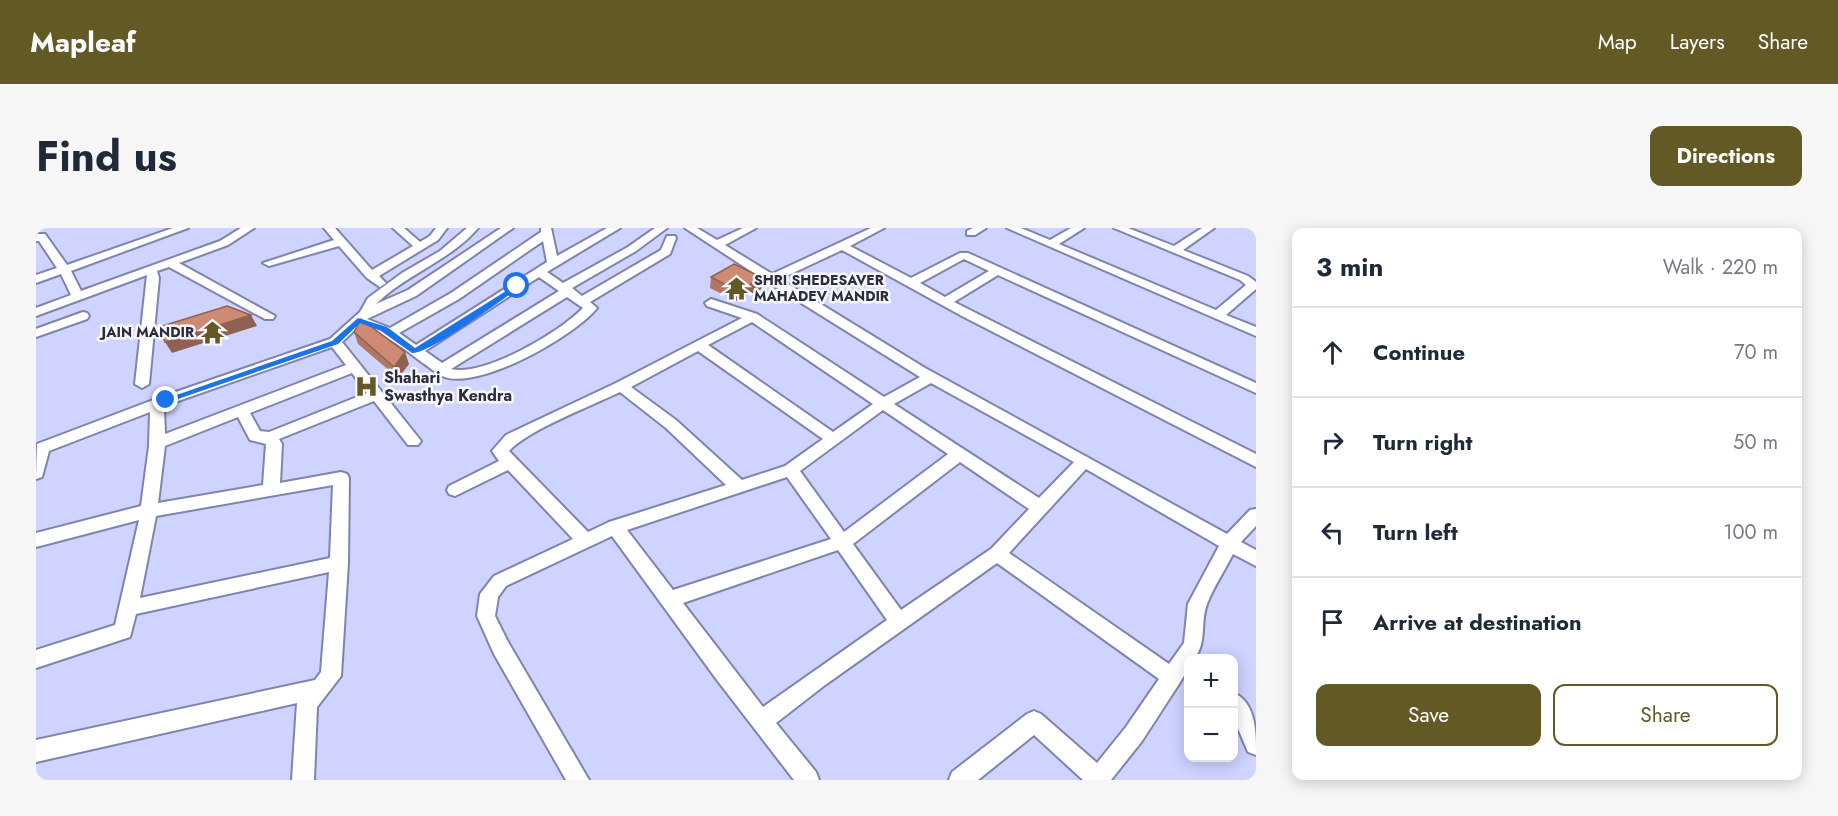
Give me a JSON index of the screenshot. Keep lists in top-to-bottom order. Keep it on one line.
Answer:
{"places":{"temple":["SHRI SHEDESAVER MAHADEV MANDIR","JAIN MANDIR"],"hospital":["Shahari Swasthya Kendra"]},"page":{"header":"Mapleaf","nav":["Map","Layers","Share"],"title":"Find us","buttons":["Directions",["Save","Share"]],"heading":["3 min","Walk · 220 m"],"list":[["Continue","70 m"],["Turn right","50 m"],["Turn left","100 m"],"Arrive at destination"],"map_buttons":["+","−"]}}
